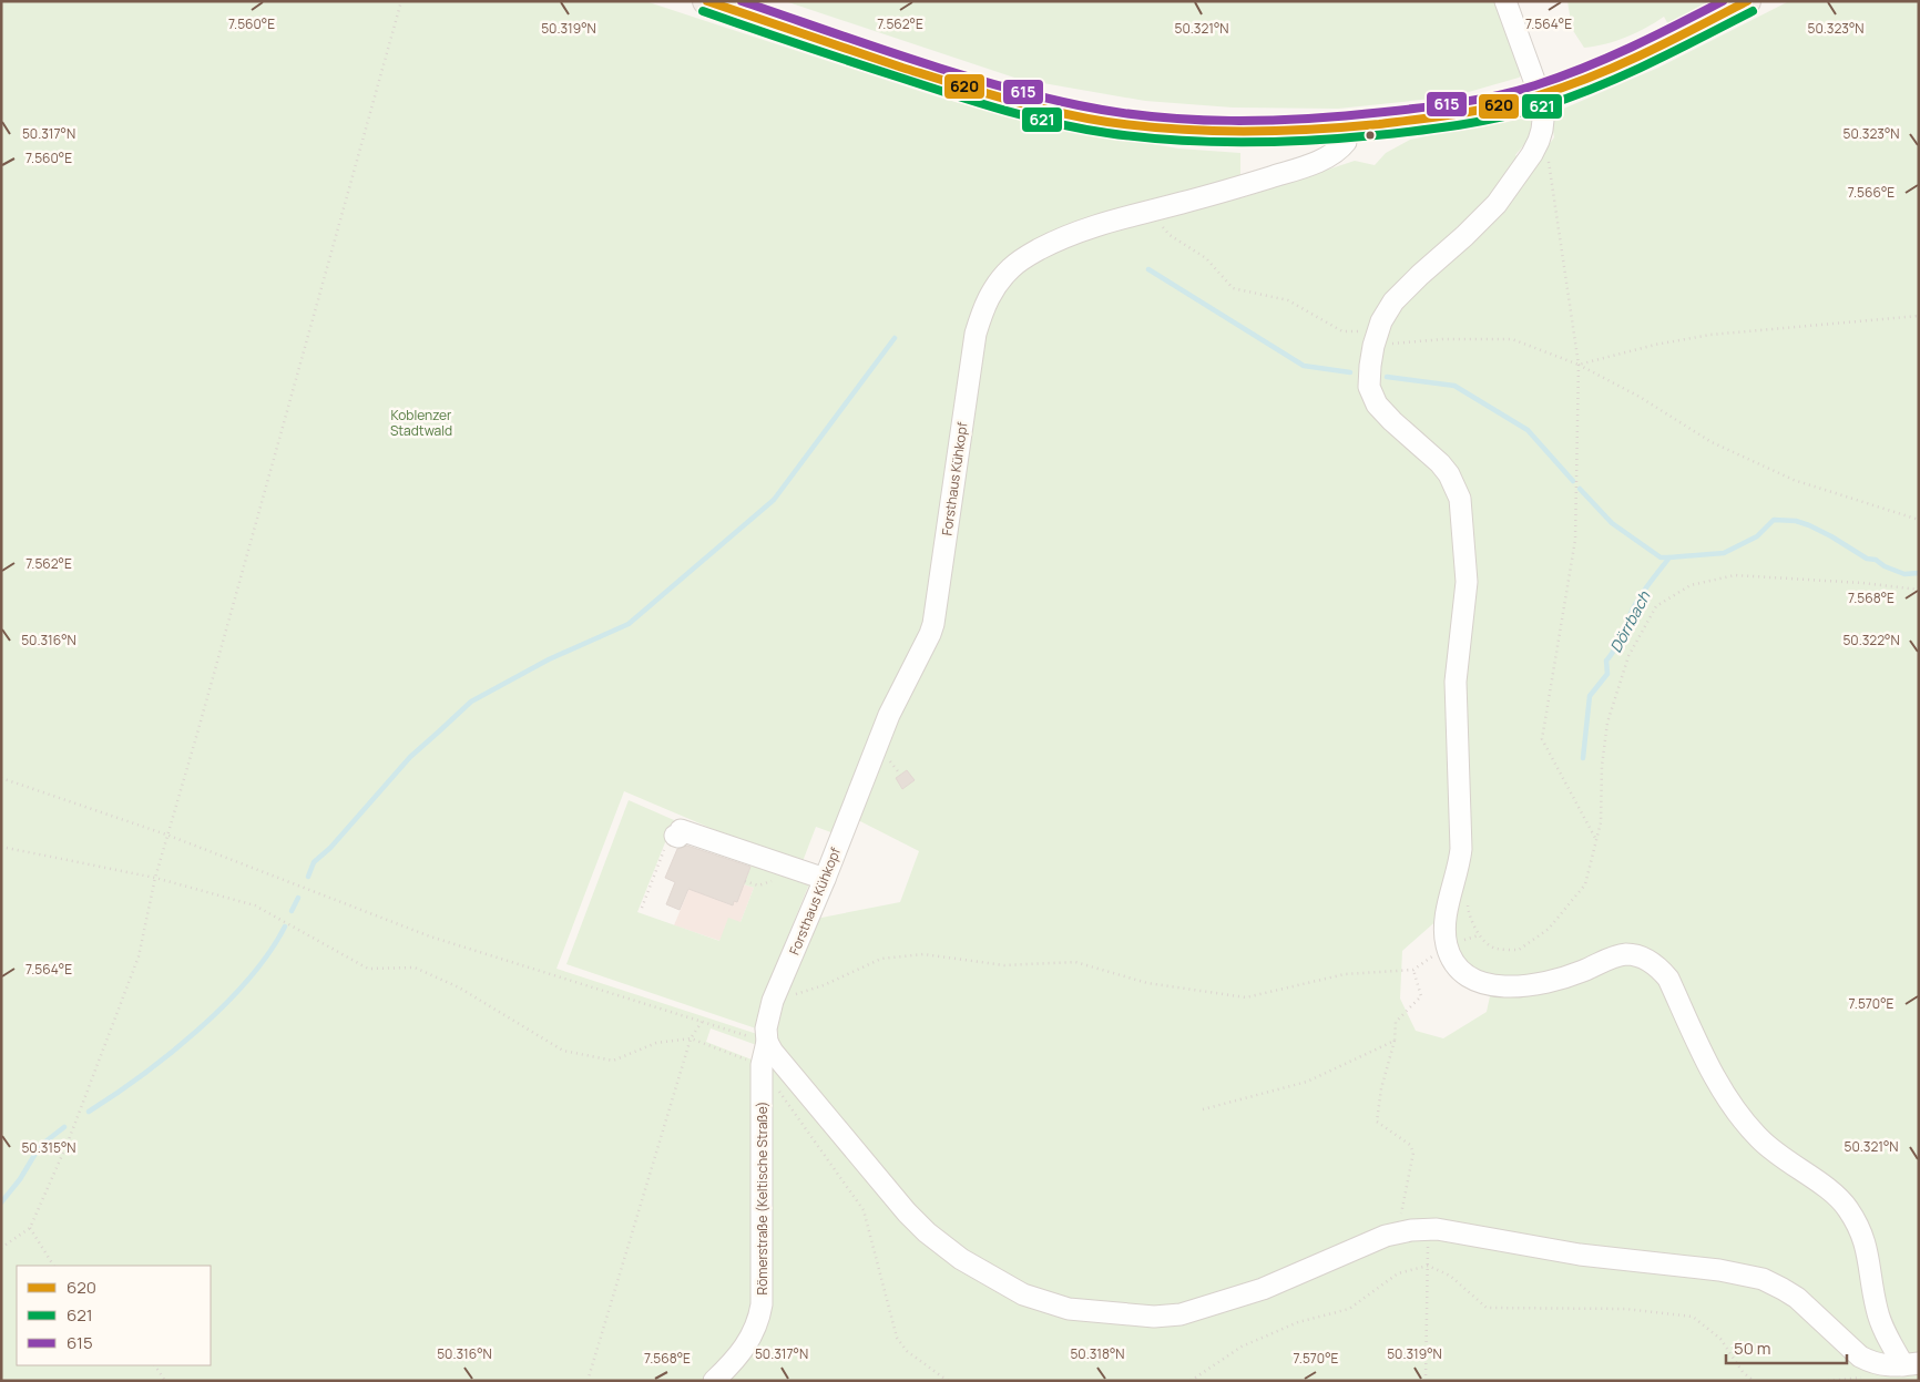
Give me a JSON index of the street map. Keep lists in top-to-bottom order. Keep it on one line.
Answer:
{"streets":{"street":["Forsthaus Kühkopf","Römerstraße (Keltische Straße)"]},"crossings":[["Forsthaus Kühkopf","Römerstraße (Keltische Straße)"]],"water":["Dörrbach"],"parks":["Koblenzer Stadtwald"],"lines":["transit line 620","transit line 615","transit line 621"],"legend":["620","621","615"],"scale_bar":"50 m","coordinates":["7.560°E","7.564°E","7.562°E","50.319°N","50.321°N","50.323°N","50.317°N","7.566°E","7.568°E","50.322°N","50.316°N","7.570°E","50.315°N","50.318°N"]}
